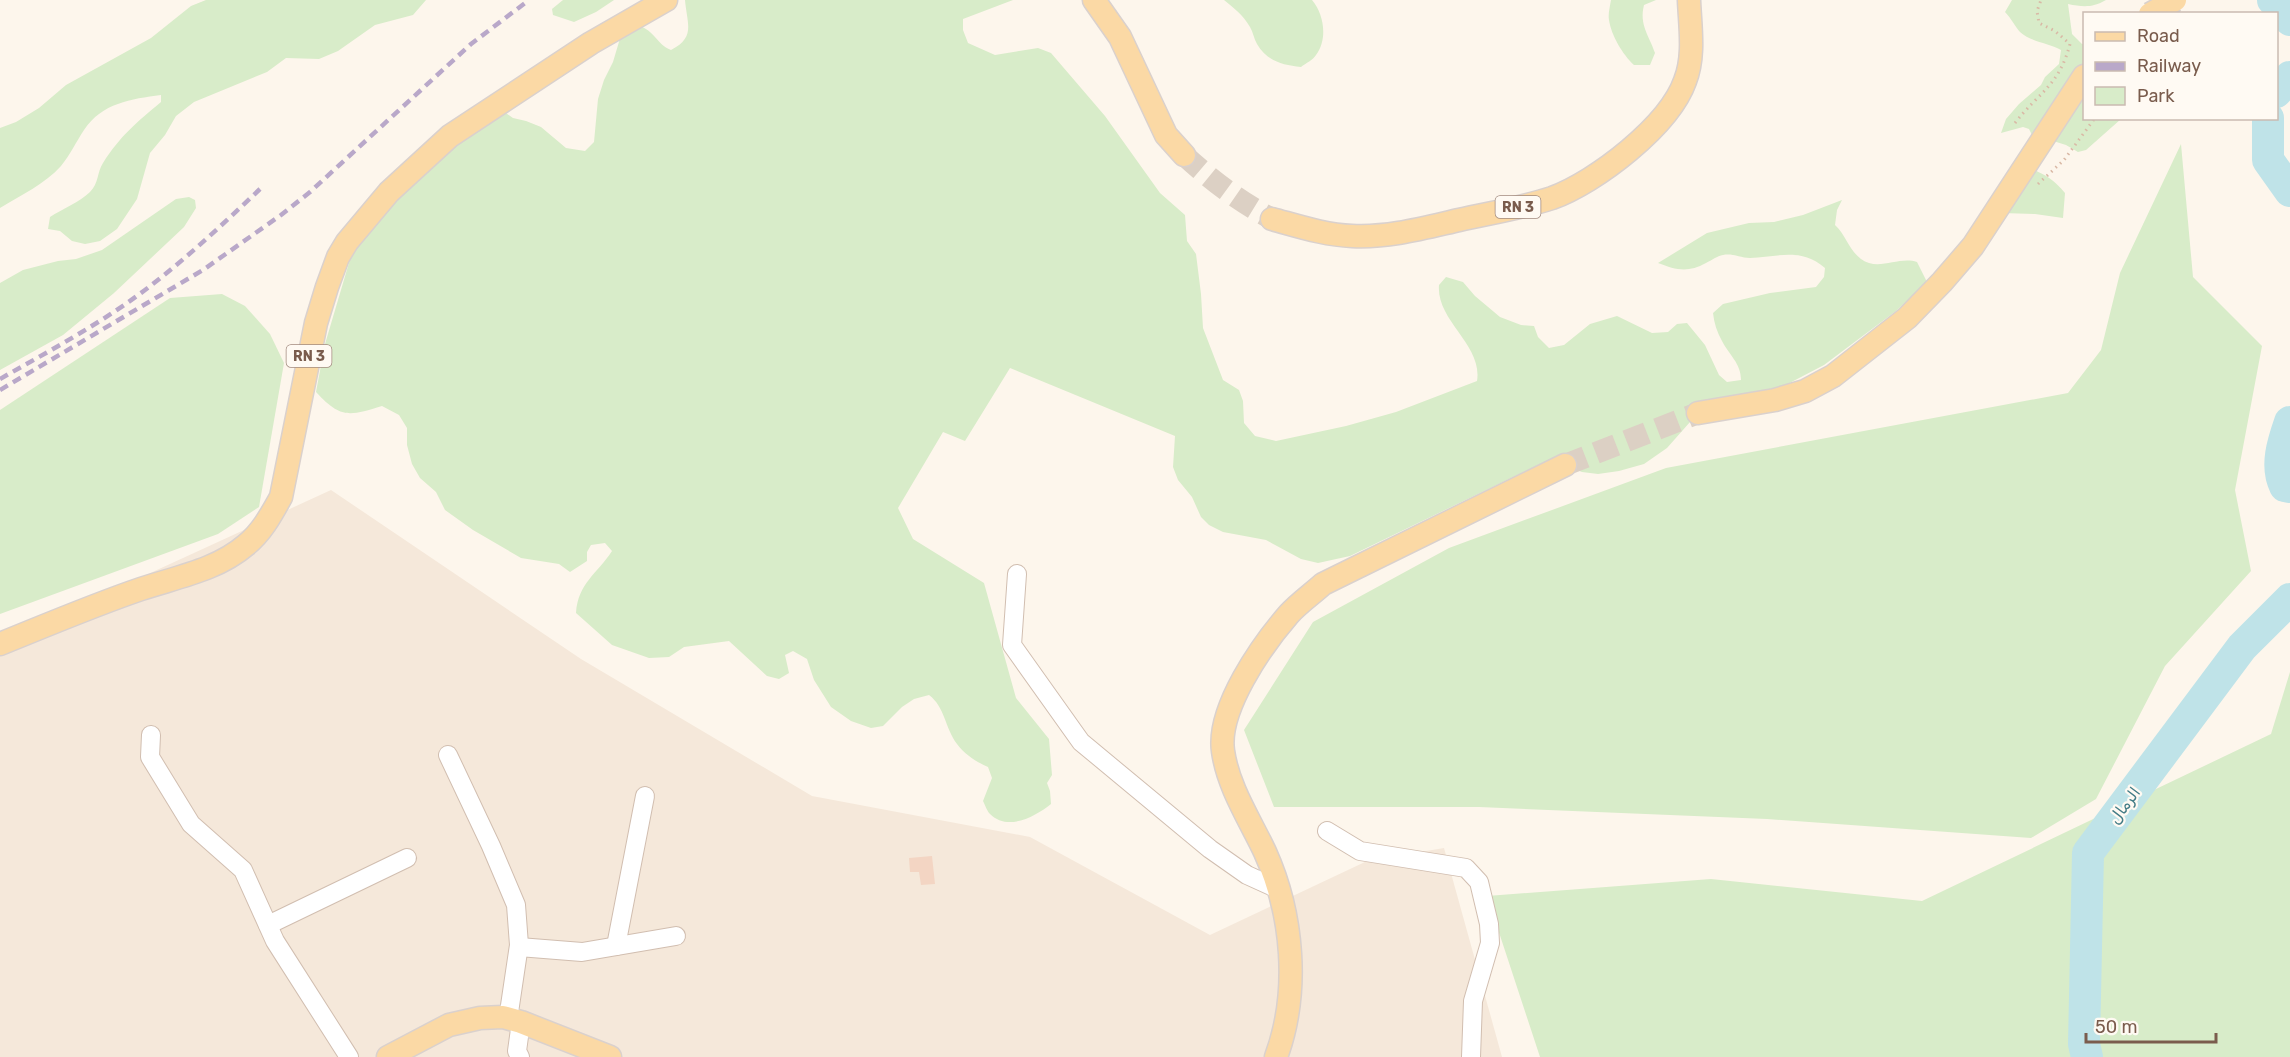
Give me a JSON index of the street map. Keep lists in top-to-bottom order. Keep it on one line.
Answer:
{"streets":{"main road":["RN 3"]},"water":["الرمال"],"legend":["Road","Railway","Park"],"scale_bar":"50 m"}
